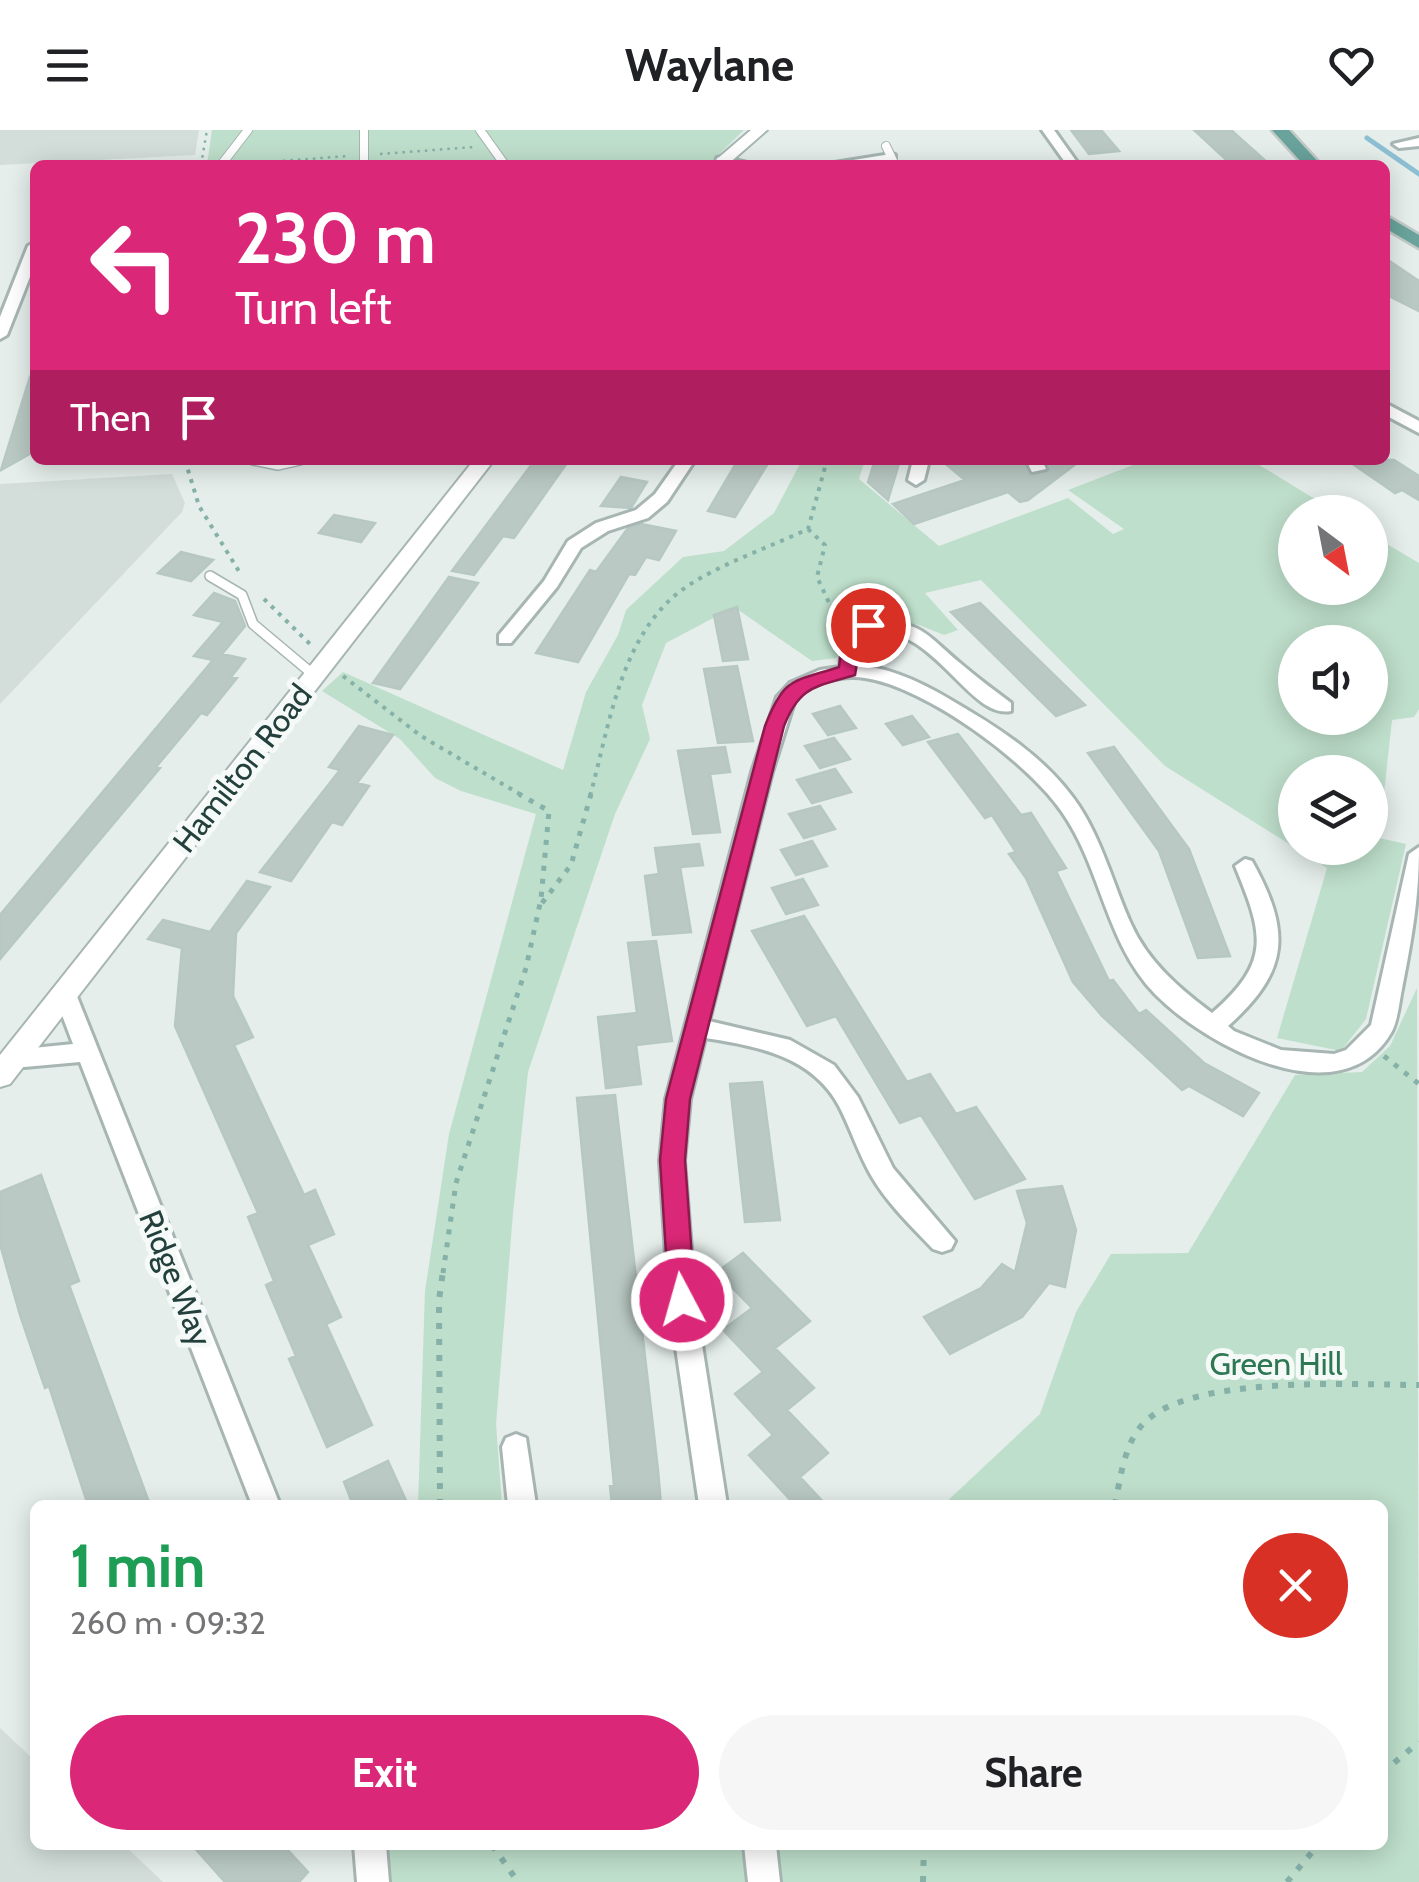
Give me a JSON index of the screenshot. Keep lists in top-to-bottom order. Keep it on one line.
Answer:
{"streets":{"street":["Hamilton Road","Ridge Way"]},"crossings":[["Hamilton Road","Ridge Way"]],"parks":["Green Hill"],"north":"bottom right","page":{"header":"Waylane","turn":["230 m","Turn left"],"then":"Then","heading":["1 min","260 m · 09:32"],"buttons":["Exit","Share"]}}
